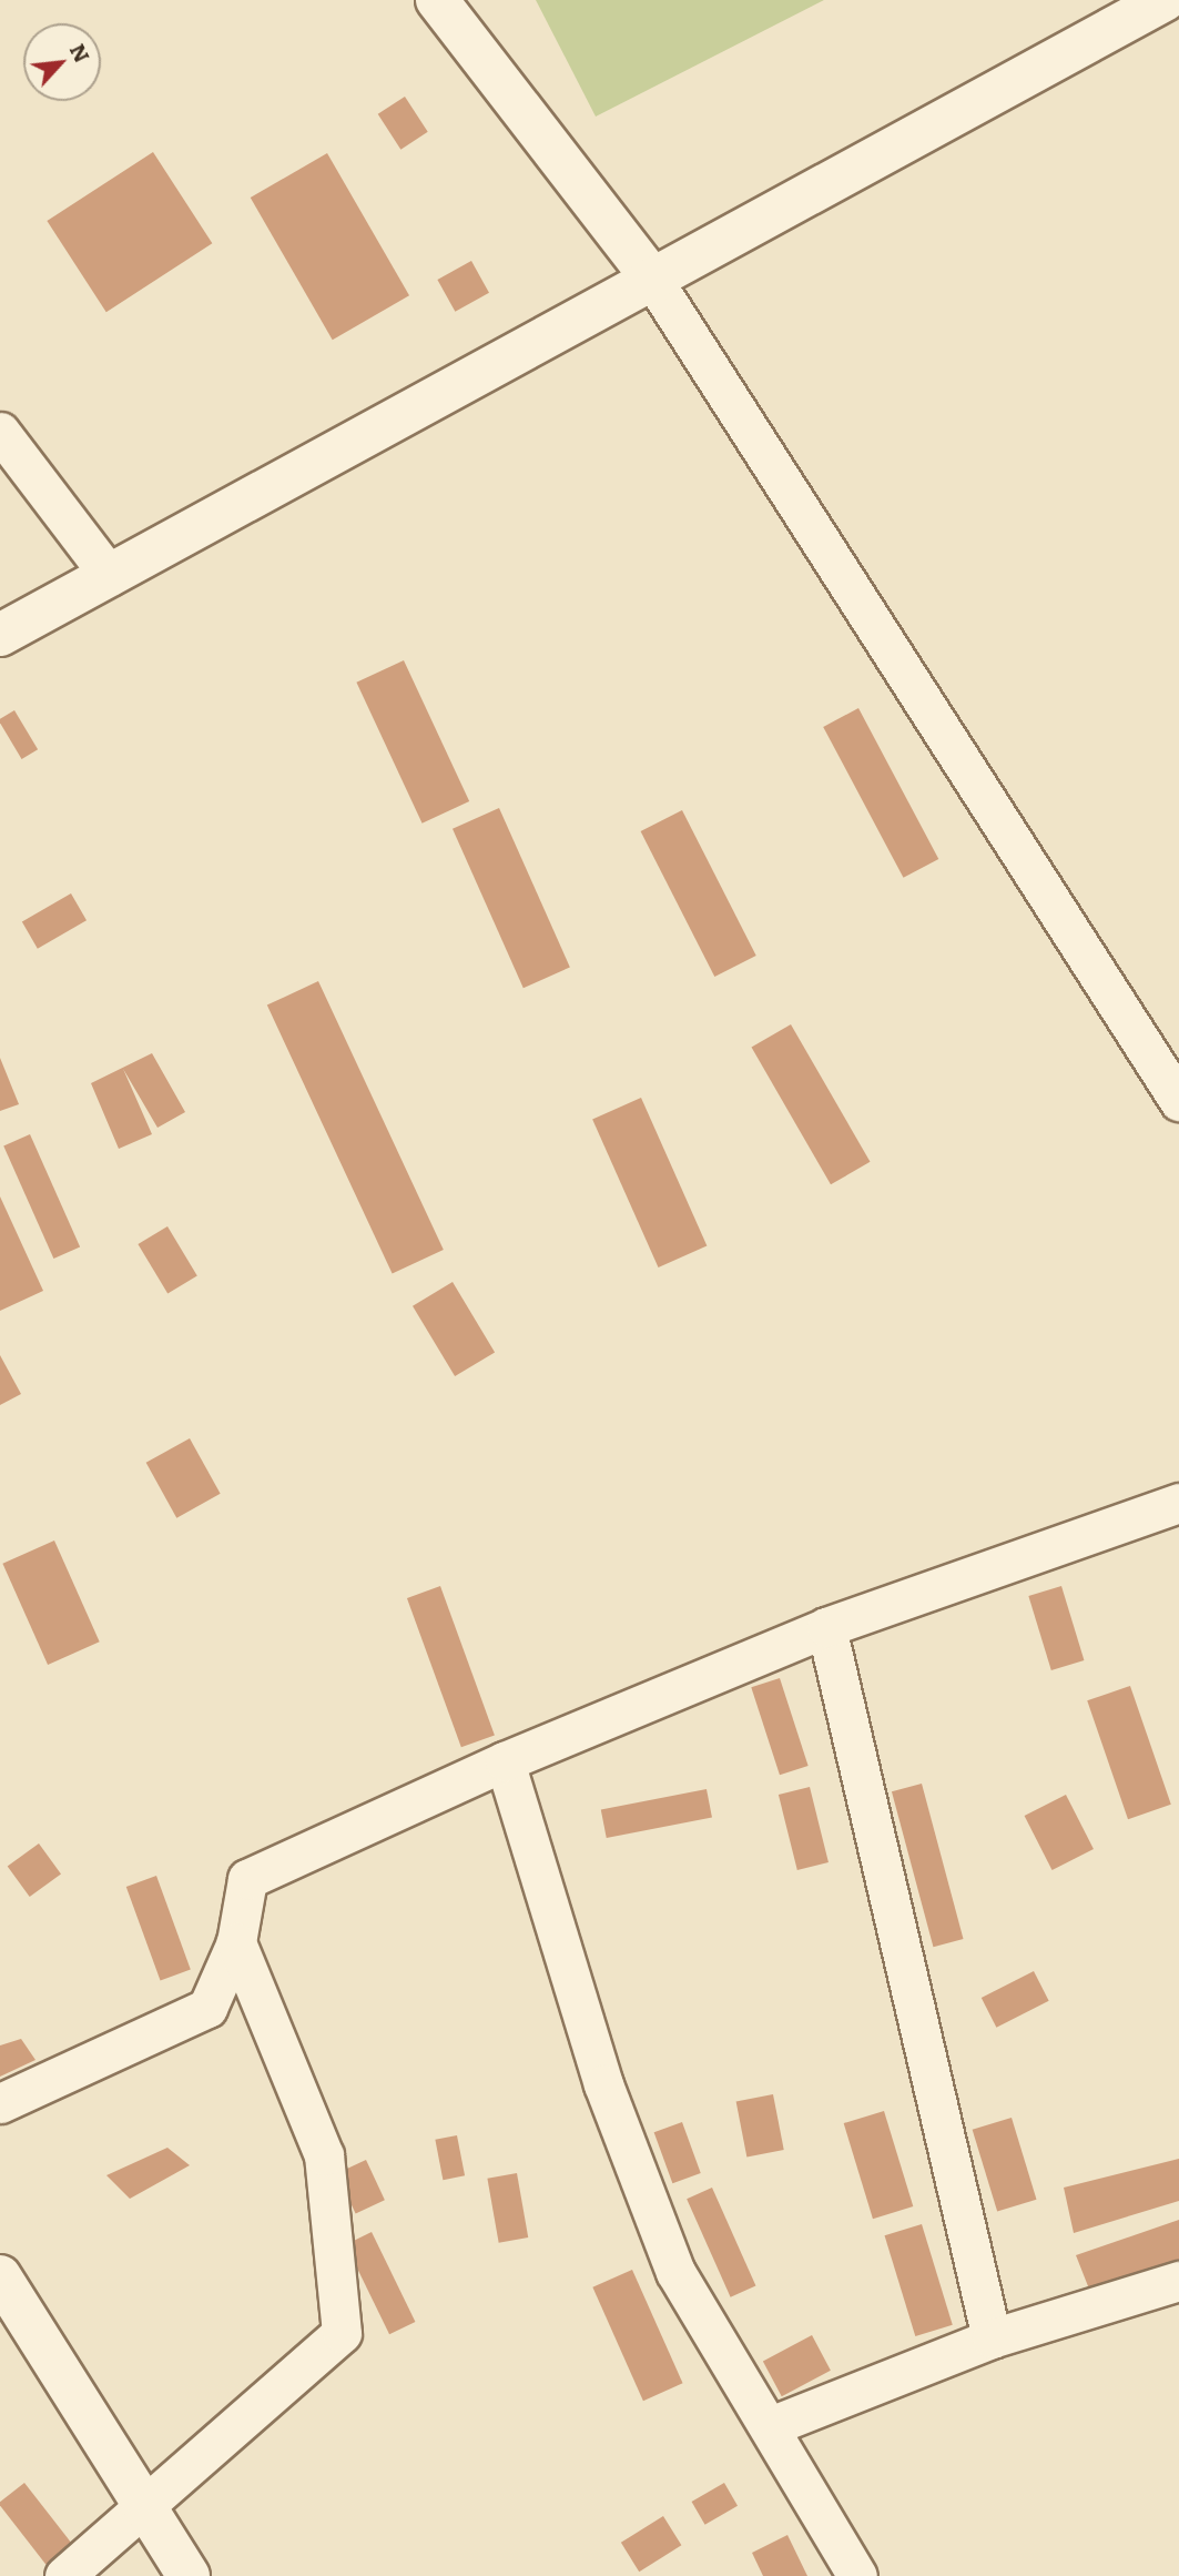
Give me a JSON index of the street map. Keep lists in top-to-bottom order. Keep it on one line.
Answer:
{"north":"top right"}
